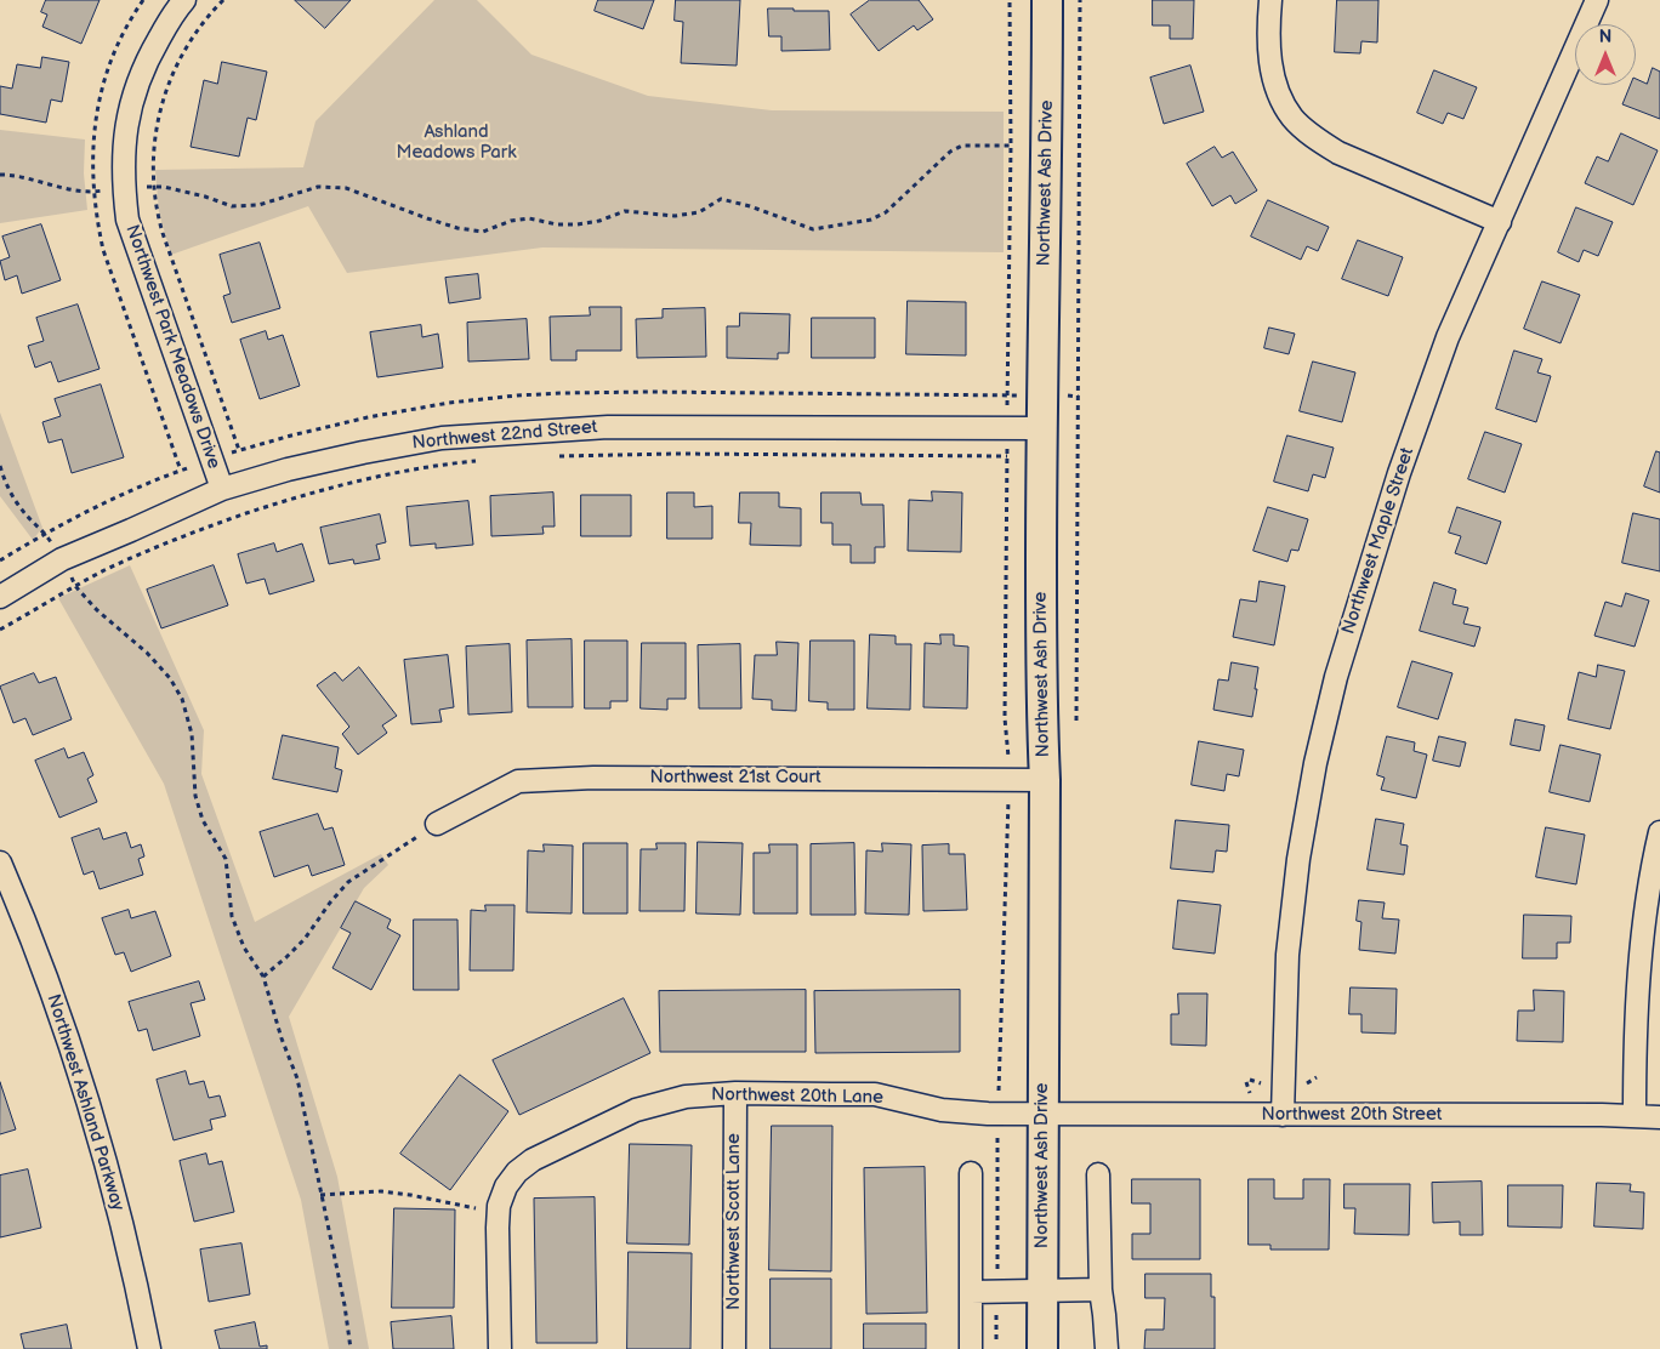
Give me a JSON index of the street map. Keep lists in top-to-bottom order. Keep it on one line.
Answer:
{"streets":{"street":["Northwest Ash Drive","Northwest Park Meadows Drive","Northwest 22nd Street","Northwest Maple Street","Northwest 21st Court","Northwest 20th Lane","Northwest Ashland Parkway","Northwest 20th Street","Northwest Scott Lane"]},"crossings":[["Northwest Ash Drive","Northwest 22nd Street"],["Northwest Ash Drive","Northwest 21st Court"],["Northwest Ash Drive","Northwest 20th Lane"],["Northwest Ash Drive","Northwest 20th Street"],["Northwest Park Meadows Drive","Northwest 22nd Street"],["Northwest Maple Street","Northwest 20th Street"],["Northwest 20th Lane","Northwest 20th Street"],["Northwest 20th Lane","Northwest Scott Lane"]],"parks":["Ashland Meadows Park"],"north":"top"}
